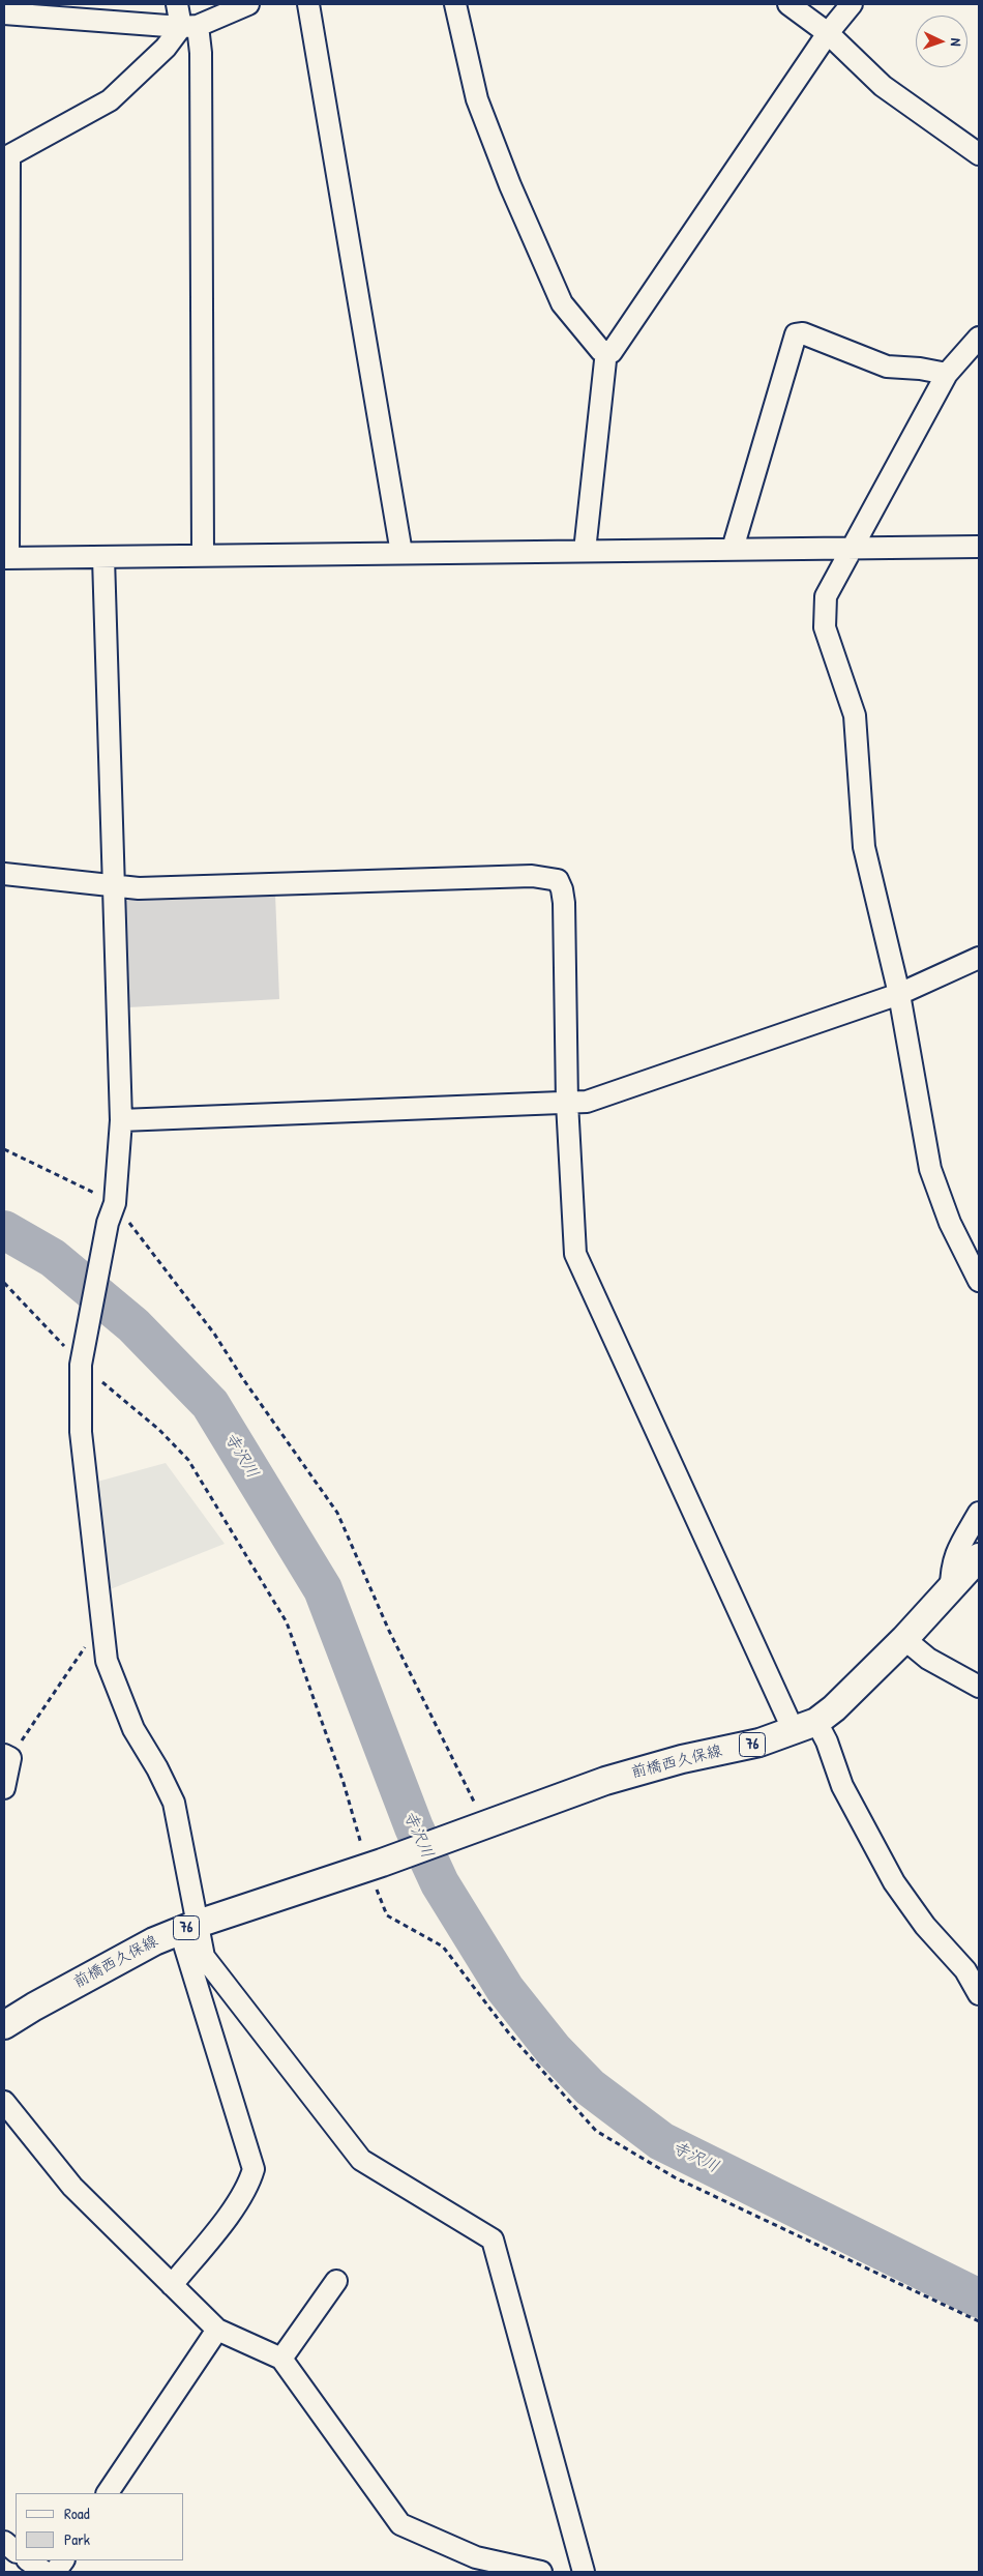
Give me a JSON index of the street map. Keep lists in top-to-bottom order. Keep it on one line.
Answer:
{"streets":{"main road":["76","前橋西久保線"]},"crossings":[["76","前橋西久保線"]],"water":["寺沢川"],"legend":["Road","Park"],"north":"right"}
